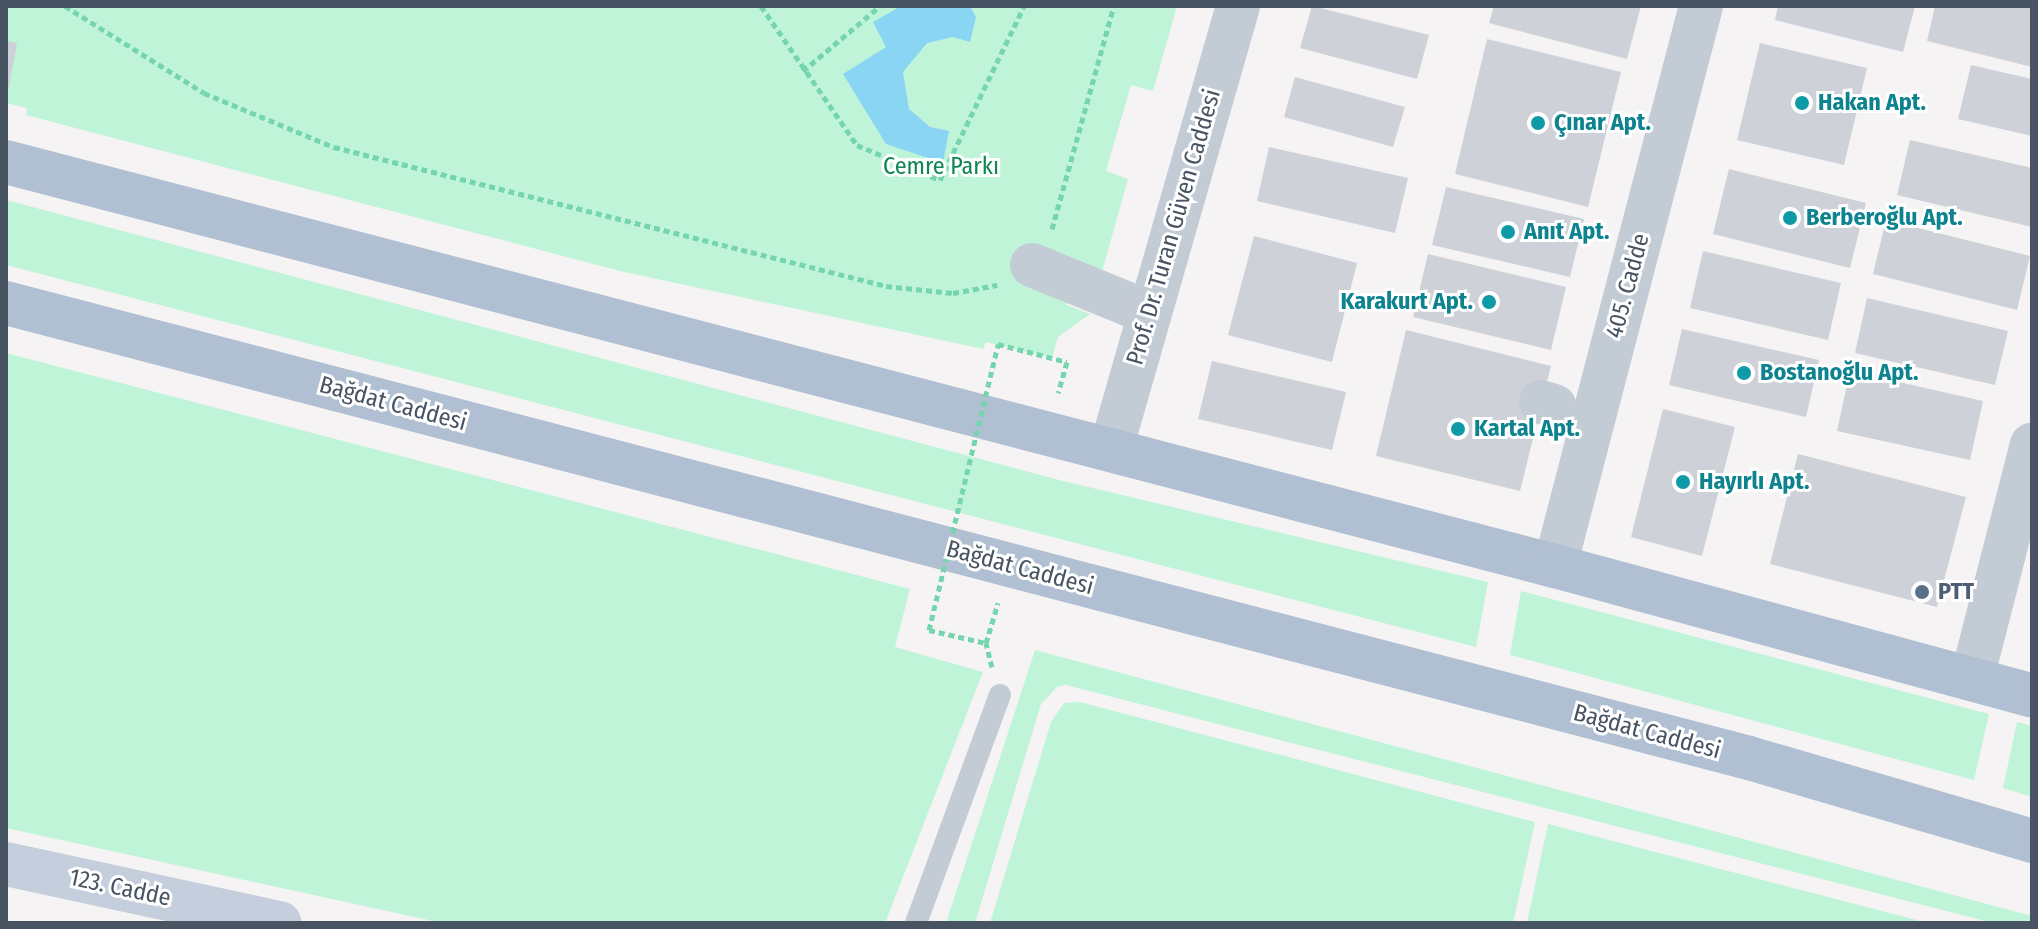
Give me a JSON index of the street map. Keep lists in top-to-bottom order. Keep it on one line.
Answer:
{"streets":{"main road":["Bağdat Caddesi"],"street":["Prof. Dr. Turan Güven Caddesi","405. Cadde","123. Cadde"]},"parks":["Cemre Parkı"],"places":["Hakan Apt.","Çınar Apt.","Berberoğlu Apt.","Anıt Apt.","Karakurt Apt.","Bostanoğlu Apt.","Kartal Apt.","Hayırlı Apt.","PTT"]}
